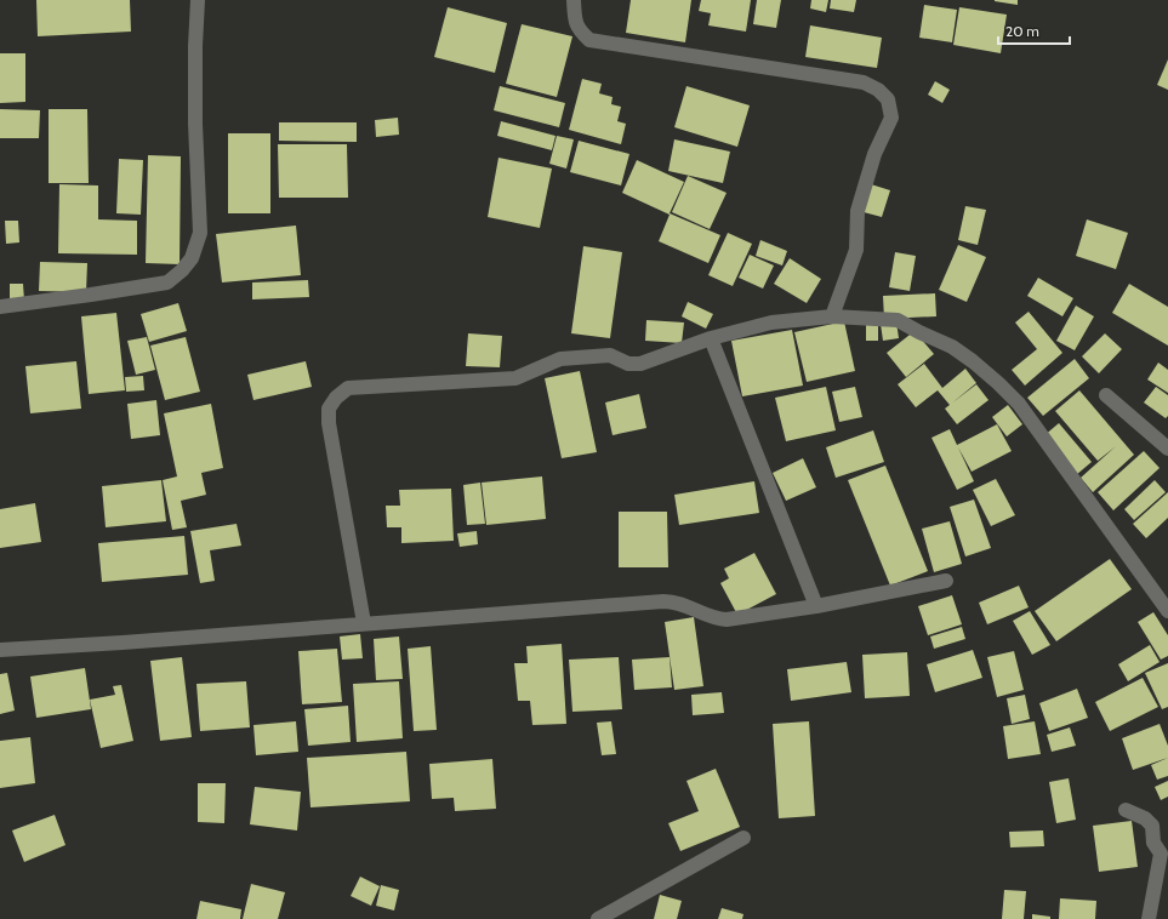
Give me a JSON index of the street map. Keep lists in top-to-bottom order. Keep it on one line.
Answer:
{"scale_bar":"20 m"}
